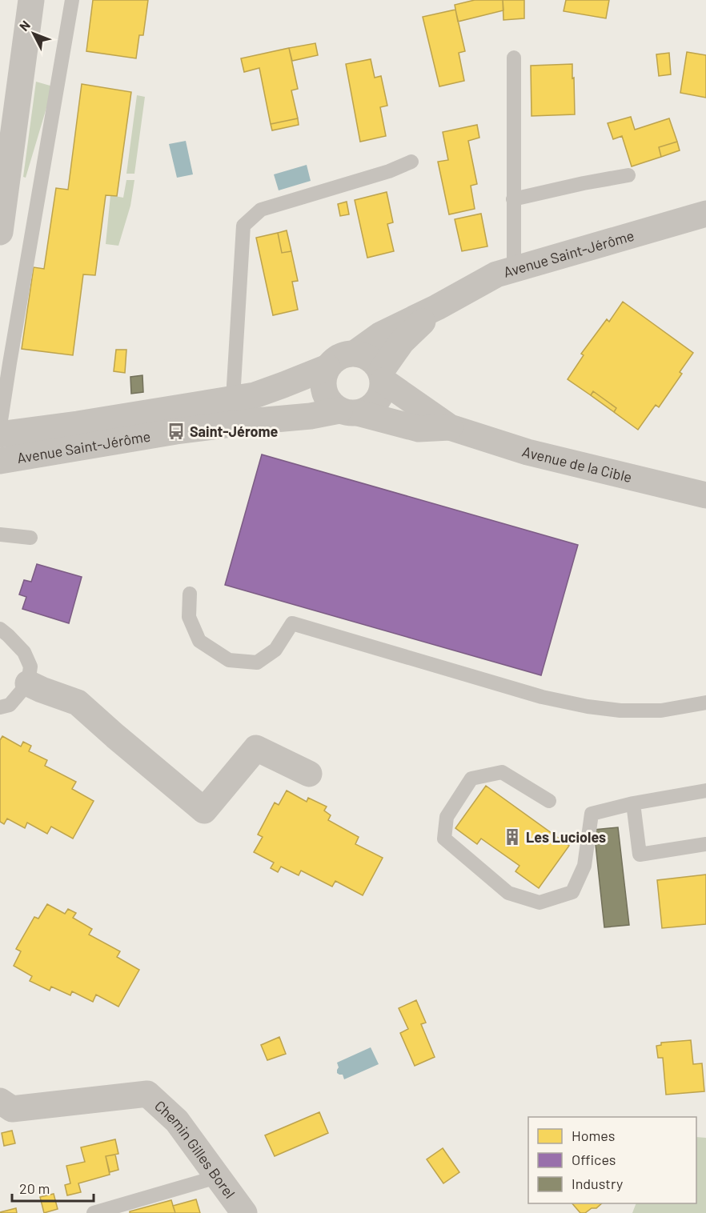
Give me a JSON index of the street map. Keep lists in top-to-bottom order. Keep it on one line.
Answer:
{"streets":{"street":["Avenue Saint-Jérôme","Avenue de la Cible","Chemin Gilles Borel"]},"crossings":[["Avenue Saint-Jérôme","Avenue de la Cible"]],"places":{"bus stop":["Saint-Jérome"],"building":["Les Lucioles"]},"legend":["Homes","Offices","Industry"],"scale_bar":"20 m","north":"top left"}
